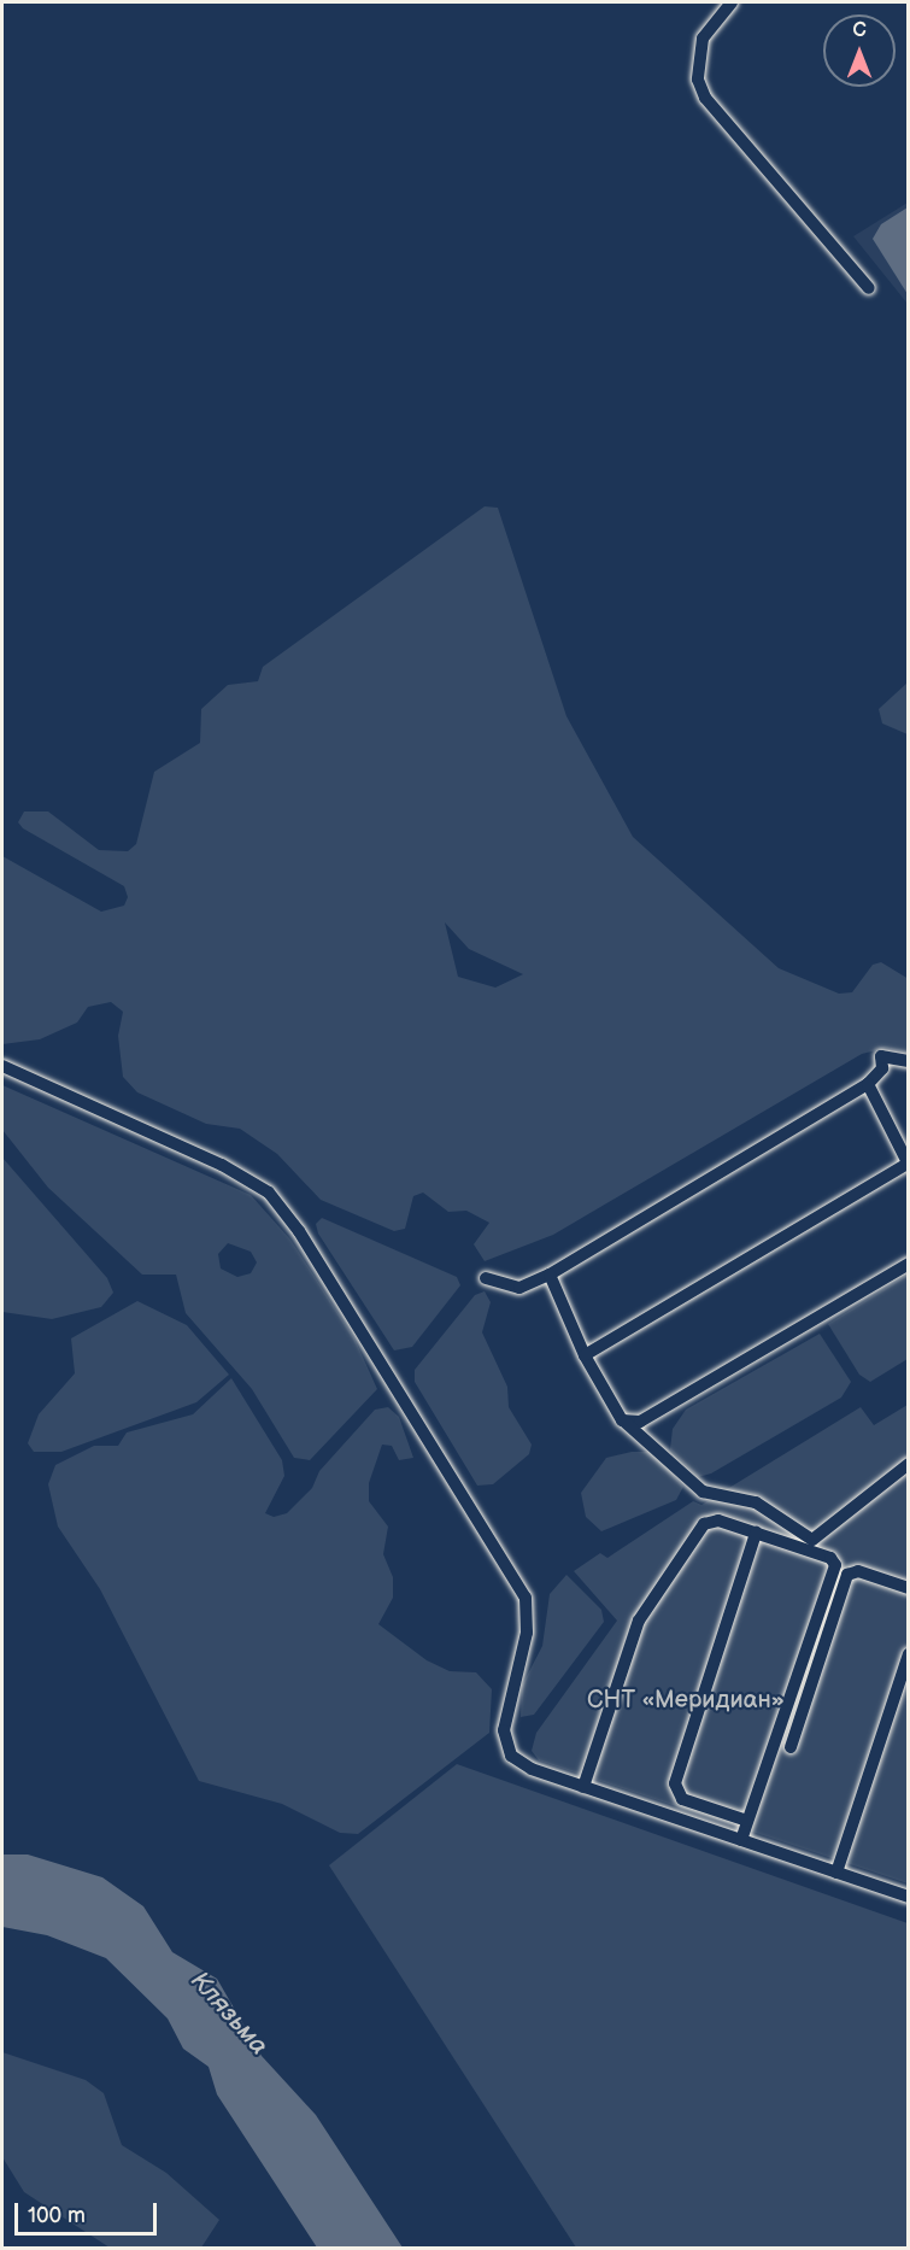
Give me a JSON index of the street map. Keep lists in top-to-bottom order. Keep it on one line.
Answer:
{"water":["Клязьма"],"parks":["СНТ «Меридиан»"],"scale_bar":"100 m","north":"top"}
